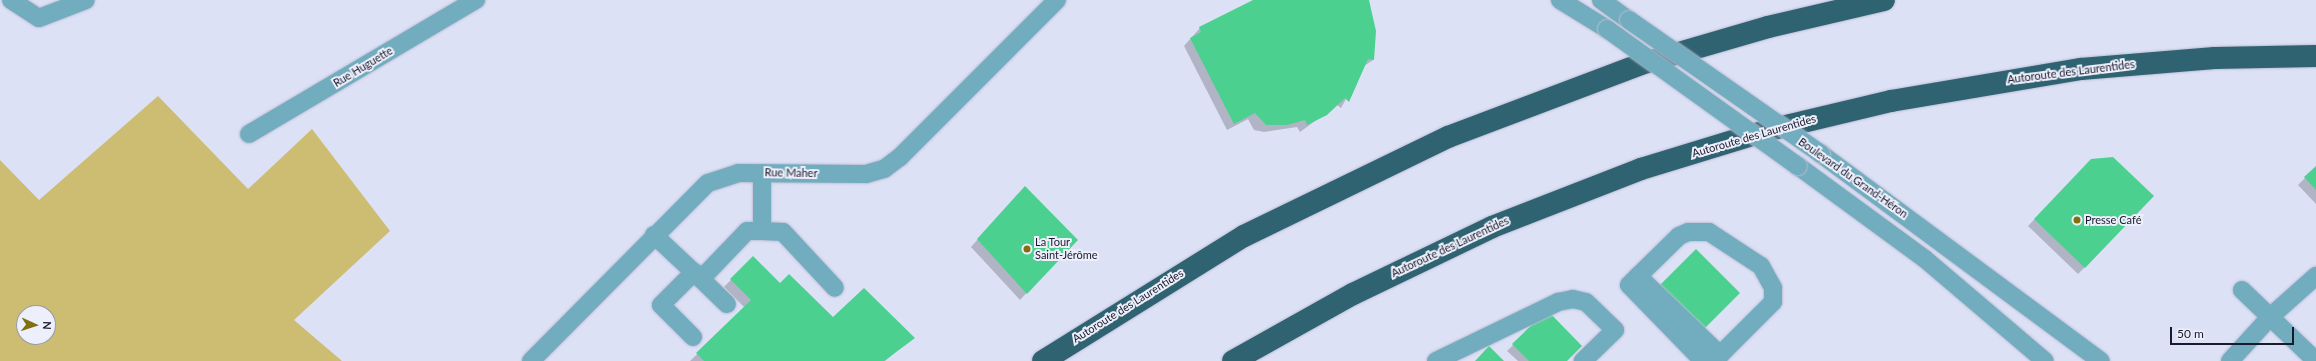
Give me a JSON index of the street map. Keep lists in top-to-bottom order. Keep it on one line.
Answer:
{"streets":{"highway":["Autoroute des Laurentides"],"street":["Rue Huguette","Rue Maher","Boulevard du Grand-Héron"]},"places":["Presse Café","La Tour Saint-Jérôme"],"scale_bar":"50 m","north":"right"}
